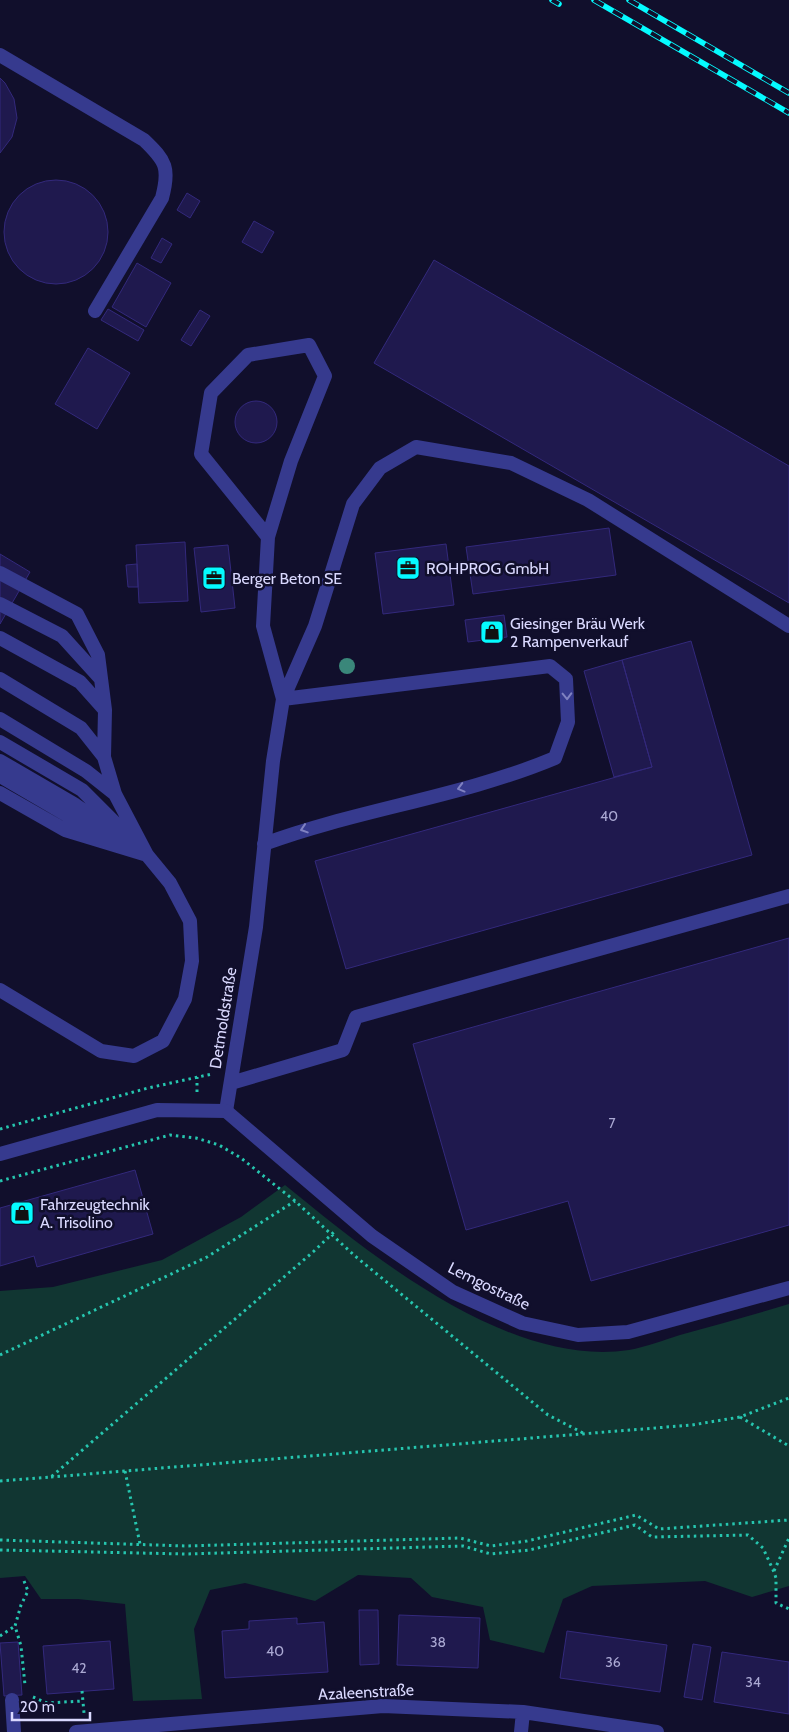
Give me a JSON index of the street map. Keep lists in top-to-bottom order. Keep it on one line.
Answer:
{"streets":{"street":["Detmoldstraße","Lemgostraße","Azaleenstraße"]},"crossings":[["Detmoldstraße","Lemgostraße"]],"places":{"office":["ROHPROG GmbH","Berger Beton SE"],"shop":["Giesinger Bräu Werk 2 Rampenverkauf","Fahrzeugtechnik A. Trisolino"]},"house_numbers":["40","7","38","40","36","42","34"],"scale_bar":"20 m"}
